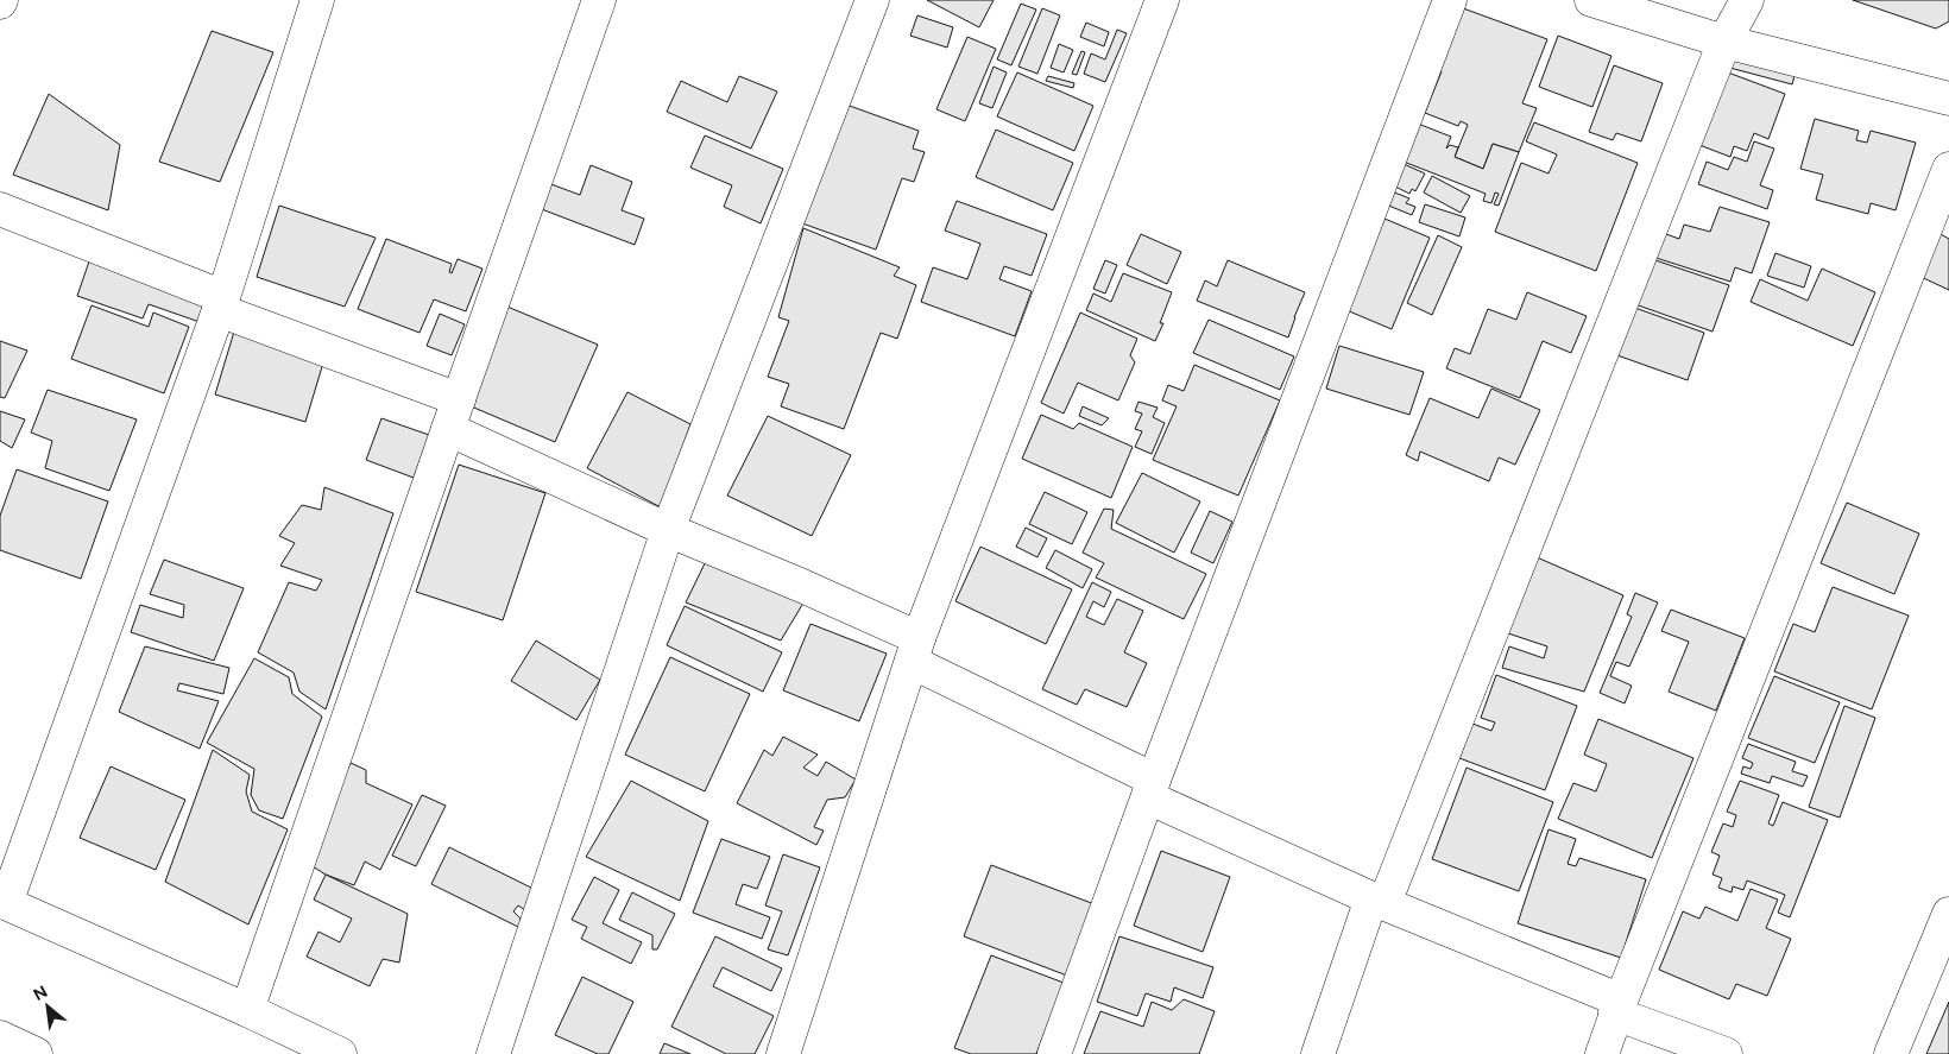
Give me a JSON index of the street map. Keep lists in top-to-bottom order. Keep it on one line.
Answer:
{"north":"top left"}
